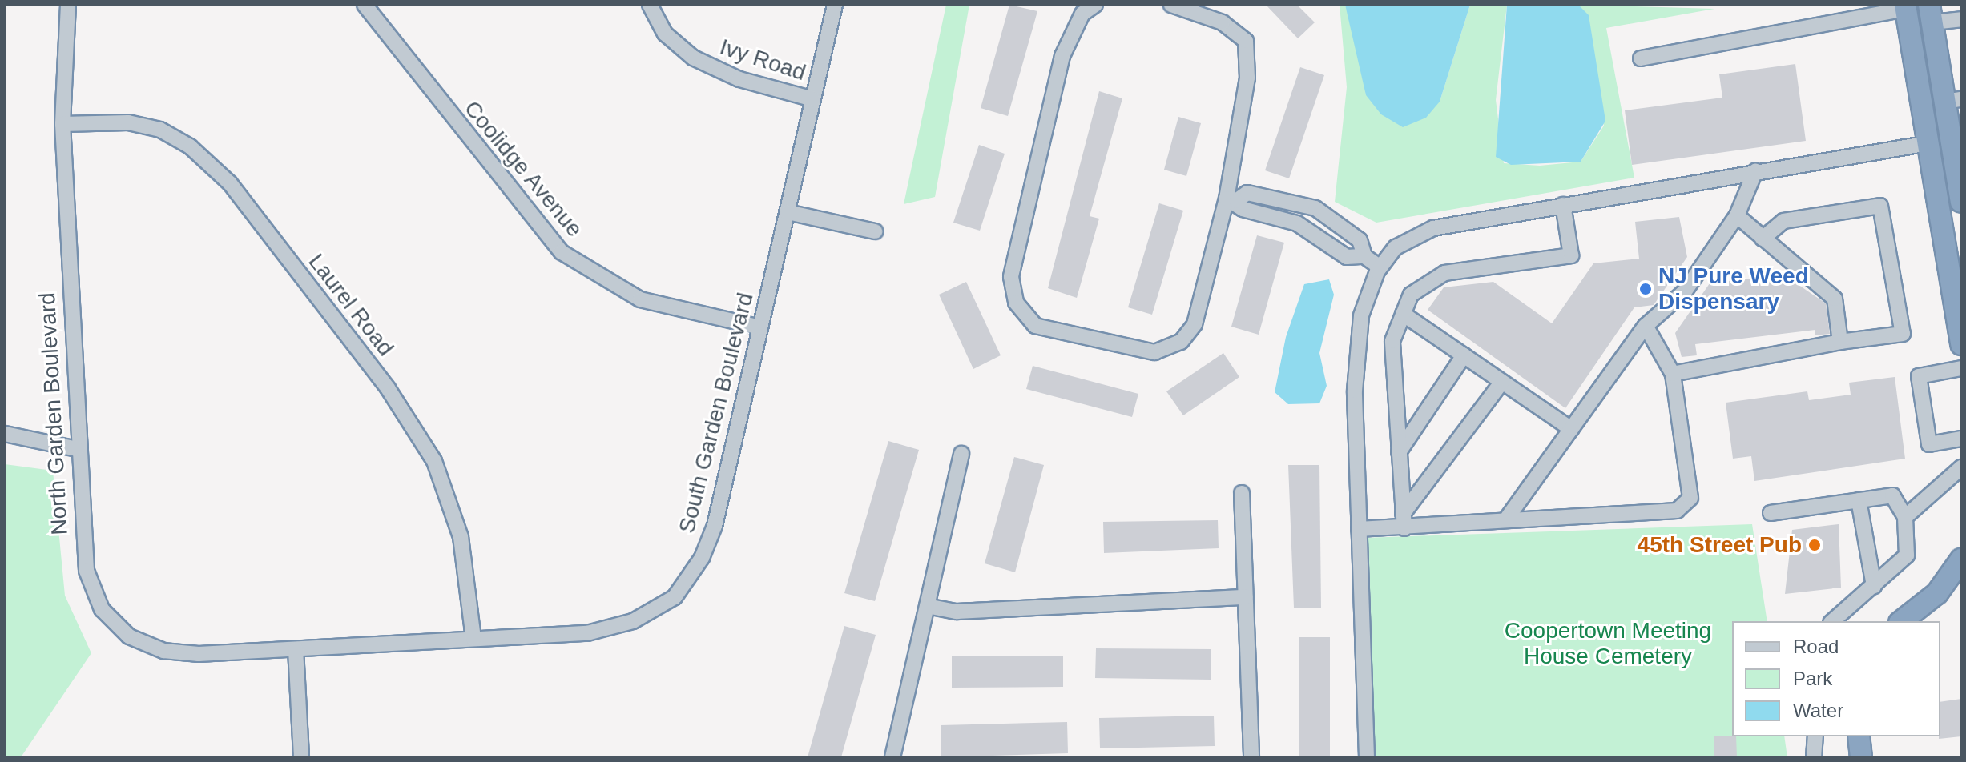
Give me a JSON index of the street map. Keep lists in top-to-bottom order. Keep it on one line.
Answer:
{"streets":{"street":["Ivy Road","Coolidge Avenue","Laurel Road","South Garden Boulevard","North Garden Boulevard"]},"crossings":[["Ivy Road","South Garden Boulevard"],["Coolidge Avenue","South Garden Boulevard"],["Laurel Road","South Garden Boulevard"],["Laurel Road","North Garden Boulevard"],["South Garden Boulevard","North Garden Boulevard"]],"parks":["Coopertown Meeting House Cemetery"],"places":["NJ Pure Weed Dispensary","45th Street Pub"],"legend":["Road","Park","Water"]}
